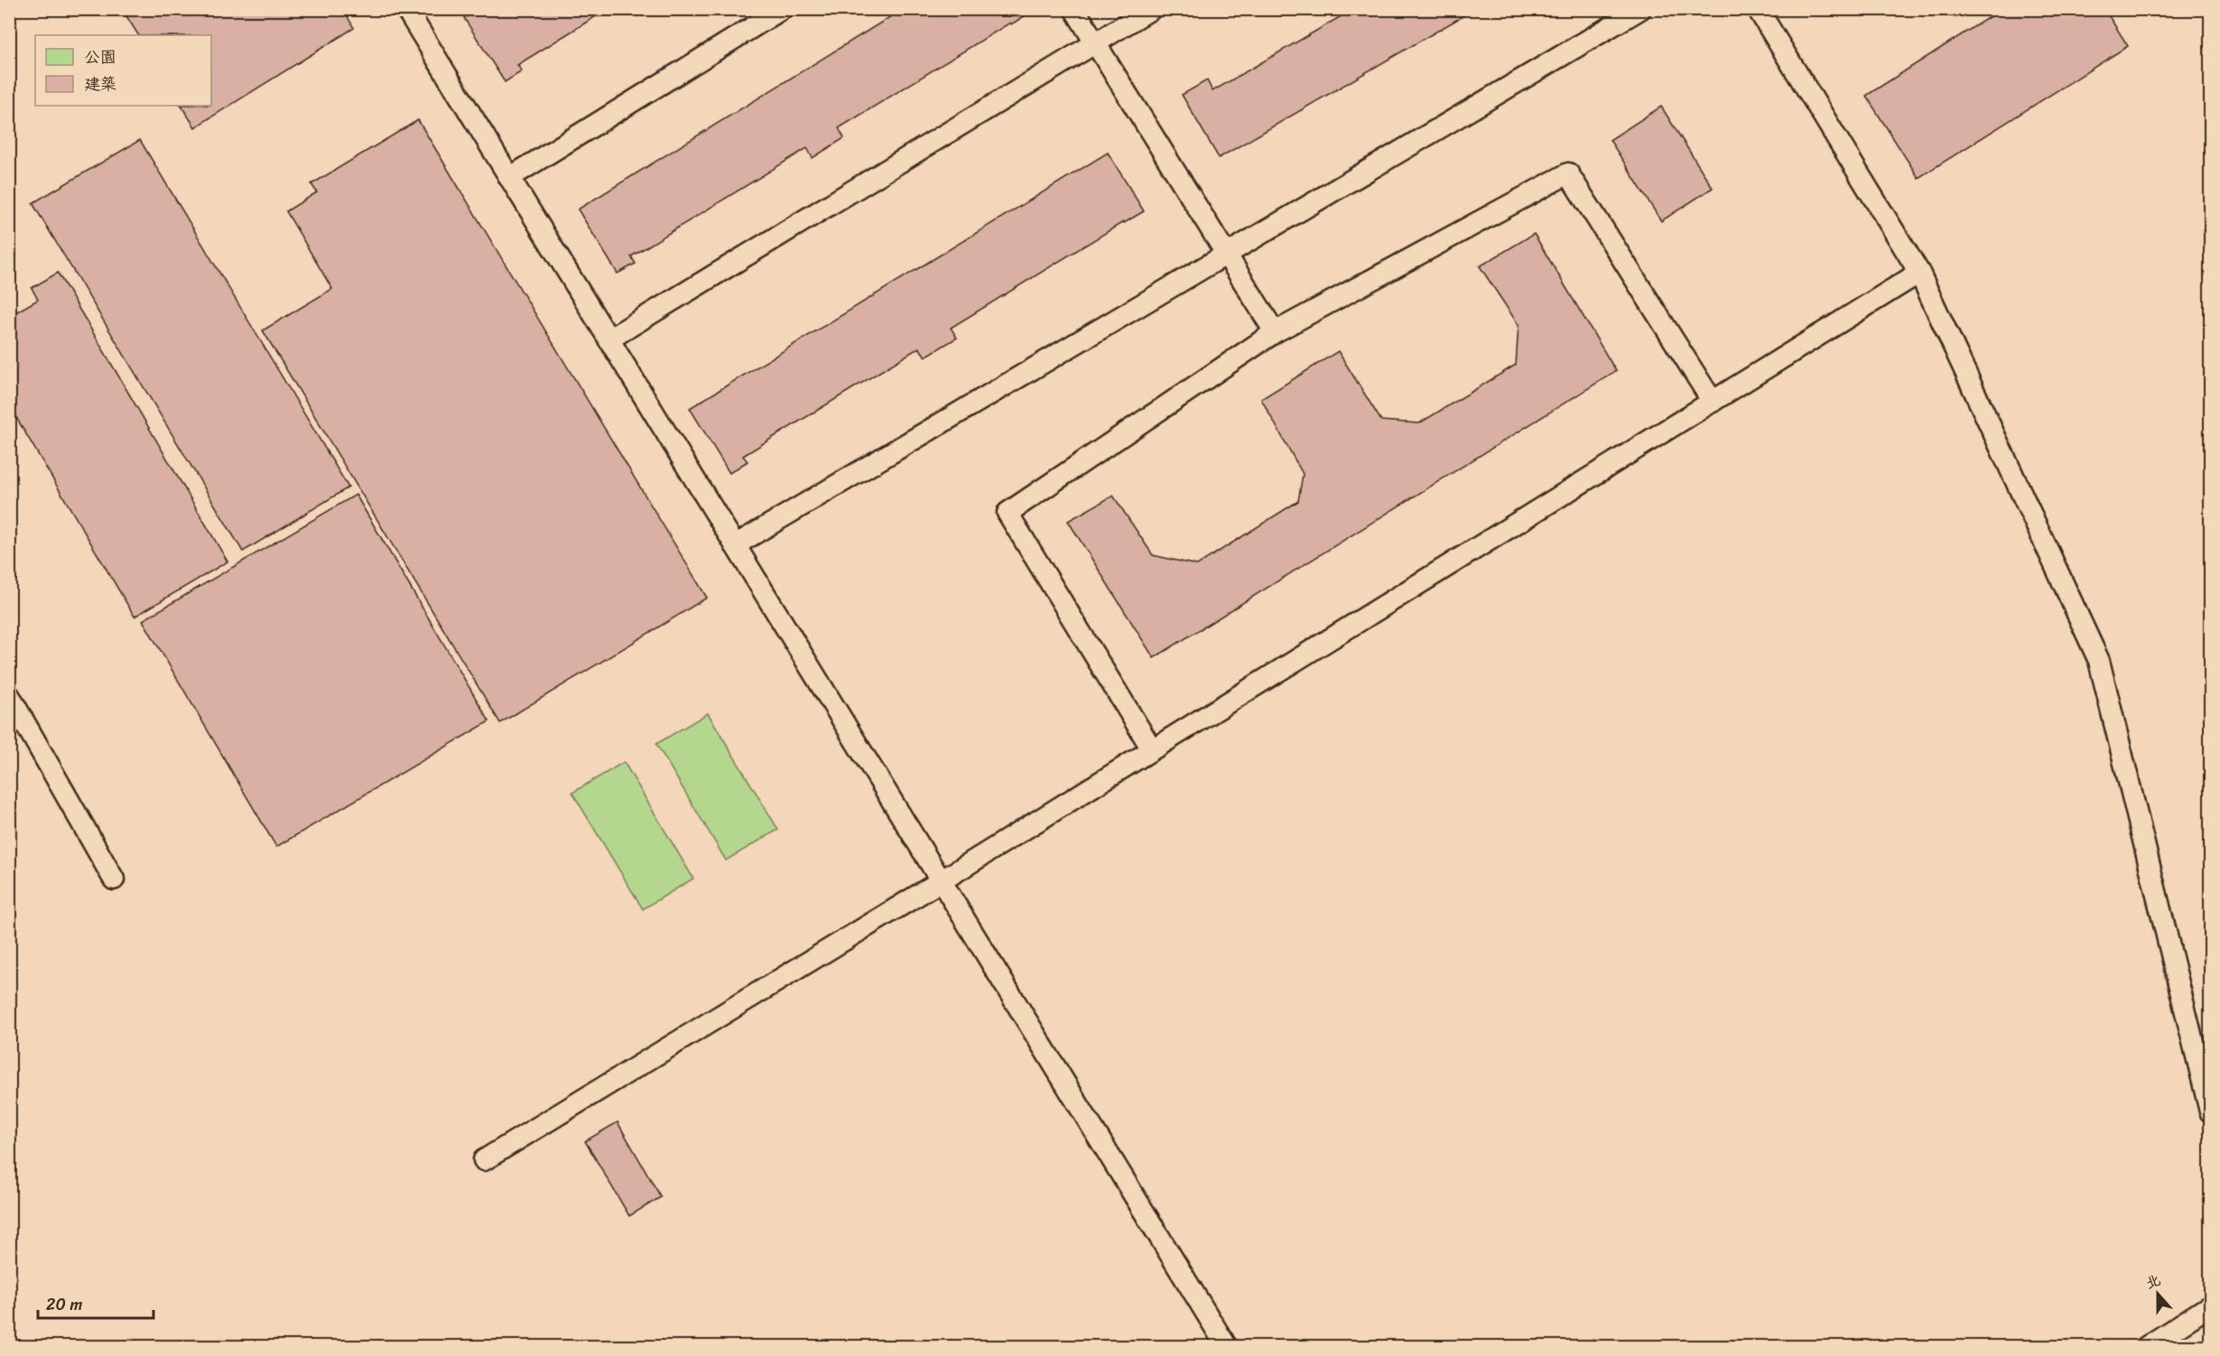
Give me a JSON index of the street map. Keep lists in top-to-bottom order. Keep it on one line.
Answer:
{"legend":["公園","建築"],"scale_bar":"20 m","north":"top"}
